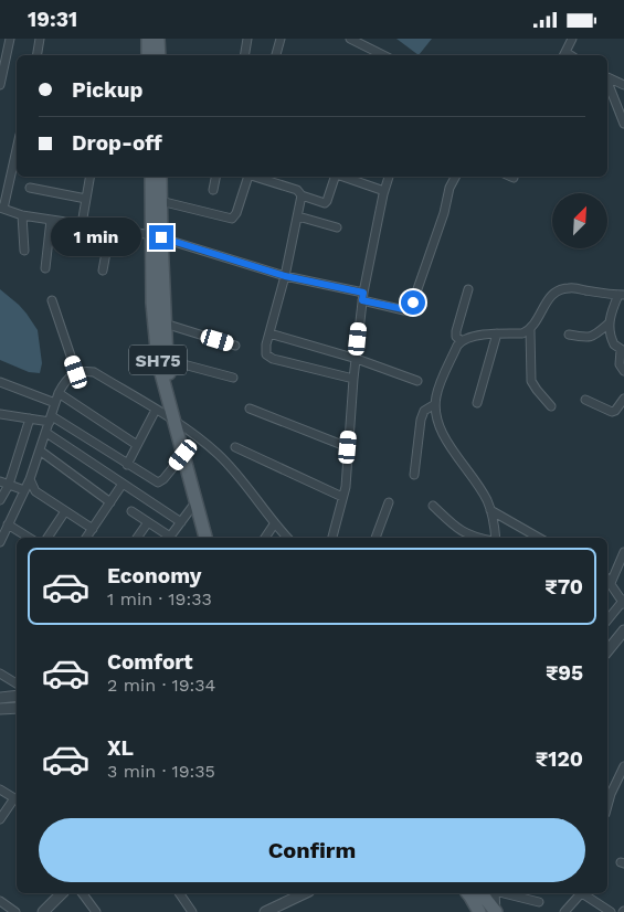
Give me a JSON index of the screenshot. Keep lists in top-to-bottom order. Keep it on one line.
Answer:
{"streets":{"main road":["SH75"]},"north":"top right","page":{"status":"19:31","banner":["Pickup","Drop-off"],"bubble":"1 min","list":[{"name":"Economy","note":"1 min · 19:33","value":"₹70"},{"name":"Comfort","note":"2 min · 19:34","value":"₹95"},{"name":"XL","note":"3 min · 19:35","value":"₹120"}],"buttons":"Confirm"}}
